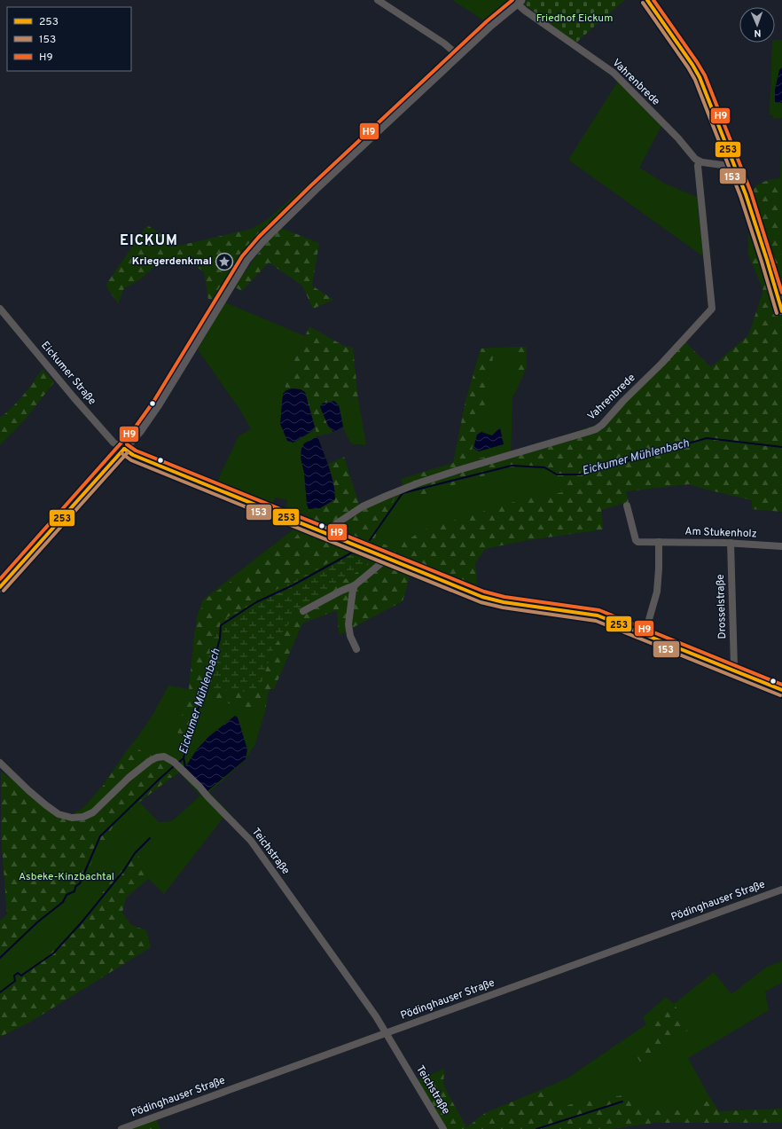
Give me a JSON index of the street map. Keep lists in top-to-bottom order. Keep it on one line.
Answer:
{"streets":{"street":["Vahrenbrede","Eickumer Straße","Am Stukenholz","Drosselstraße","Teichstraße","Pödinghauser Straße"]},"crossings":[["Vahrenbrede","Eickumer Straße"],["Eickumer Straße","Drosselstraße"],["Am Stukenholz","Drosselstraße"],["Teichstraße","Pödinghauser Straße"]],"districts":["EICKUM"],"water":["Eickumer Mühlenbach"],"parks":["Friedhof Eickum","Asbeke-Kinzbachtal"],"places":{"place":["Kriegerdenkmal"]},"lines":["transit line 253","transit line H9","transit line 153"],"legend":["253","153","H9"],"north":"bottom"}
